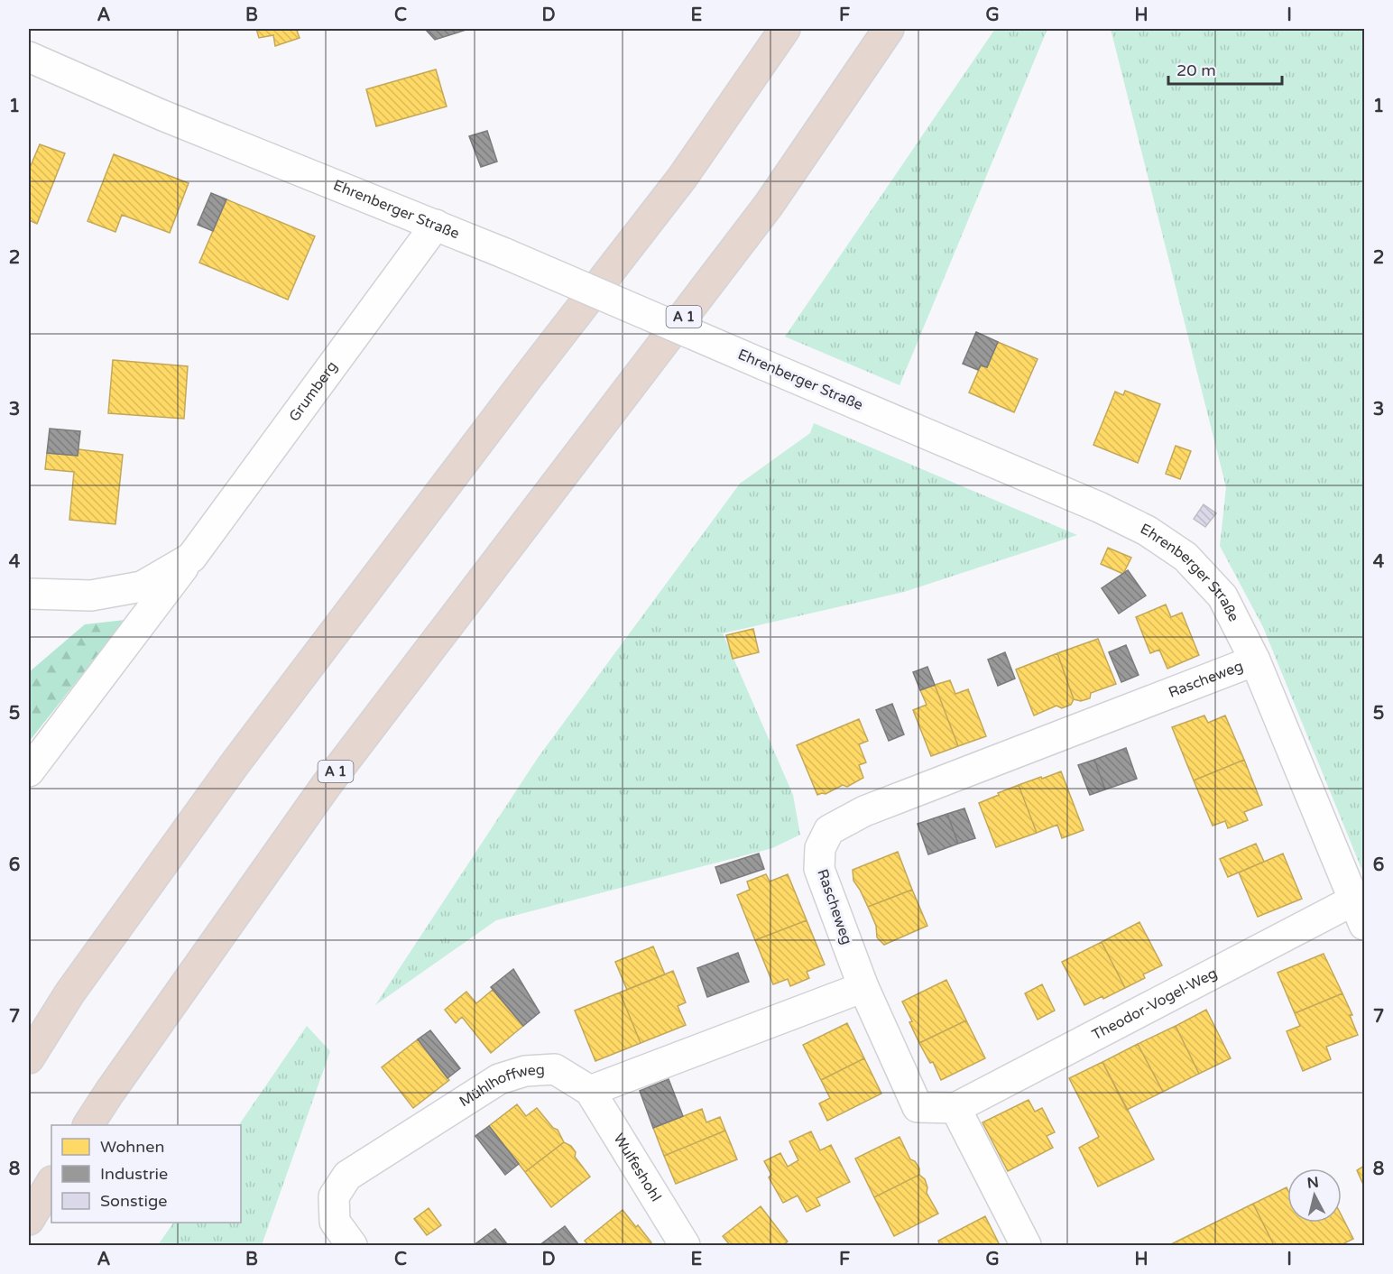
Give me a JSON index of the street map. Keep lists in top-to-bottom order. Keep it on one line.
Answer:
{"streets":{"highway":["A 1"],"street":["Ehrenberger Straße","Grumberg","Rascheweg","Theodor-Vogel-Weg","Mühlhoffweg","Wulfeshohl"]},"crossings":[["Ehrenberger Straße","Grumberg"],["Ehrenberger Straße","Rascheweg"],["Ehrenberger Straße","Theodor-Vogel-Weg"],["Rascheweg","Theodor-Vogel-Weg"],["Mühlhoffweg","Wulfeshohl"]],"legend":["Wohnen","Industrie","Sonstige"],"scale_bar":"20 m","north":"top","grid":{"columns":["A","B","C","D","E","F","G","H","I"],"rows":["1","2","3","4","5","6","7","8"]}}
